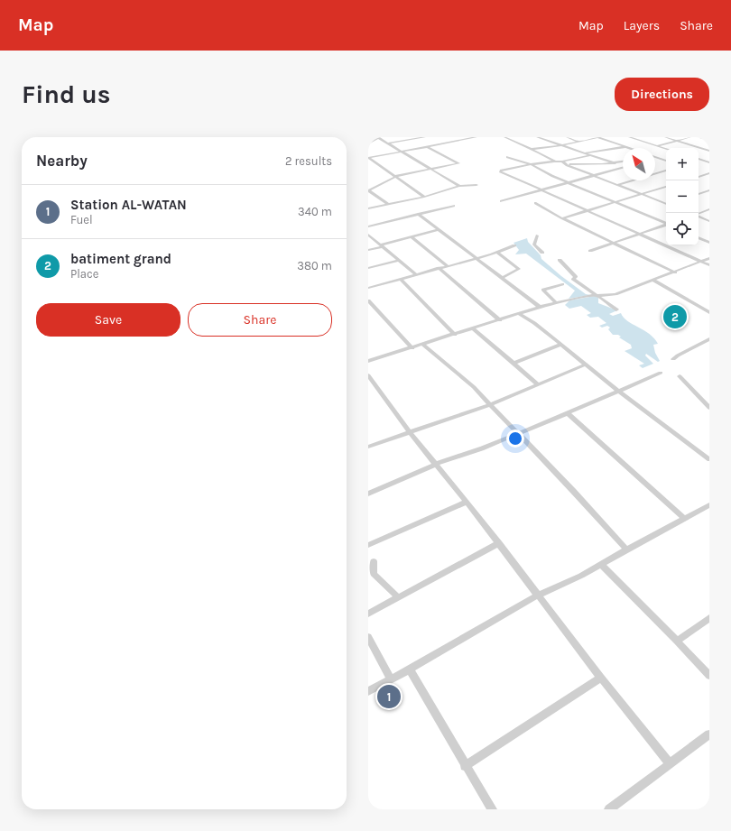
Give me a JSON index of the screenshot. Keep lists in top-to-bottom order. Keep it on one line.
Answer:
{"north":"top left","page":{"header":"Map","nav":["Map","Layers","Share"],"buttons":["Directions",["Save","Share"]],"title":"Find us","heading":["Nearby","2 results"],"map_buttons":["+","−"],"list":[{"mark":"1","name":"Station AL-WATAN","note":"Fuel","value":"340 m"},{"mark":"2","name":"batiment grand","note":"Place","value":"380 m"}],"pins":["2","1"]}}
